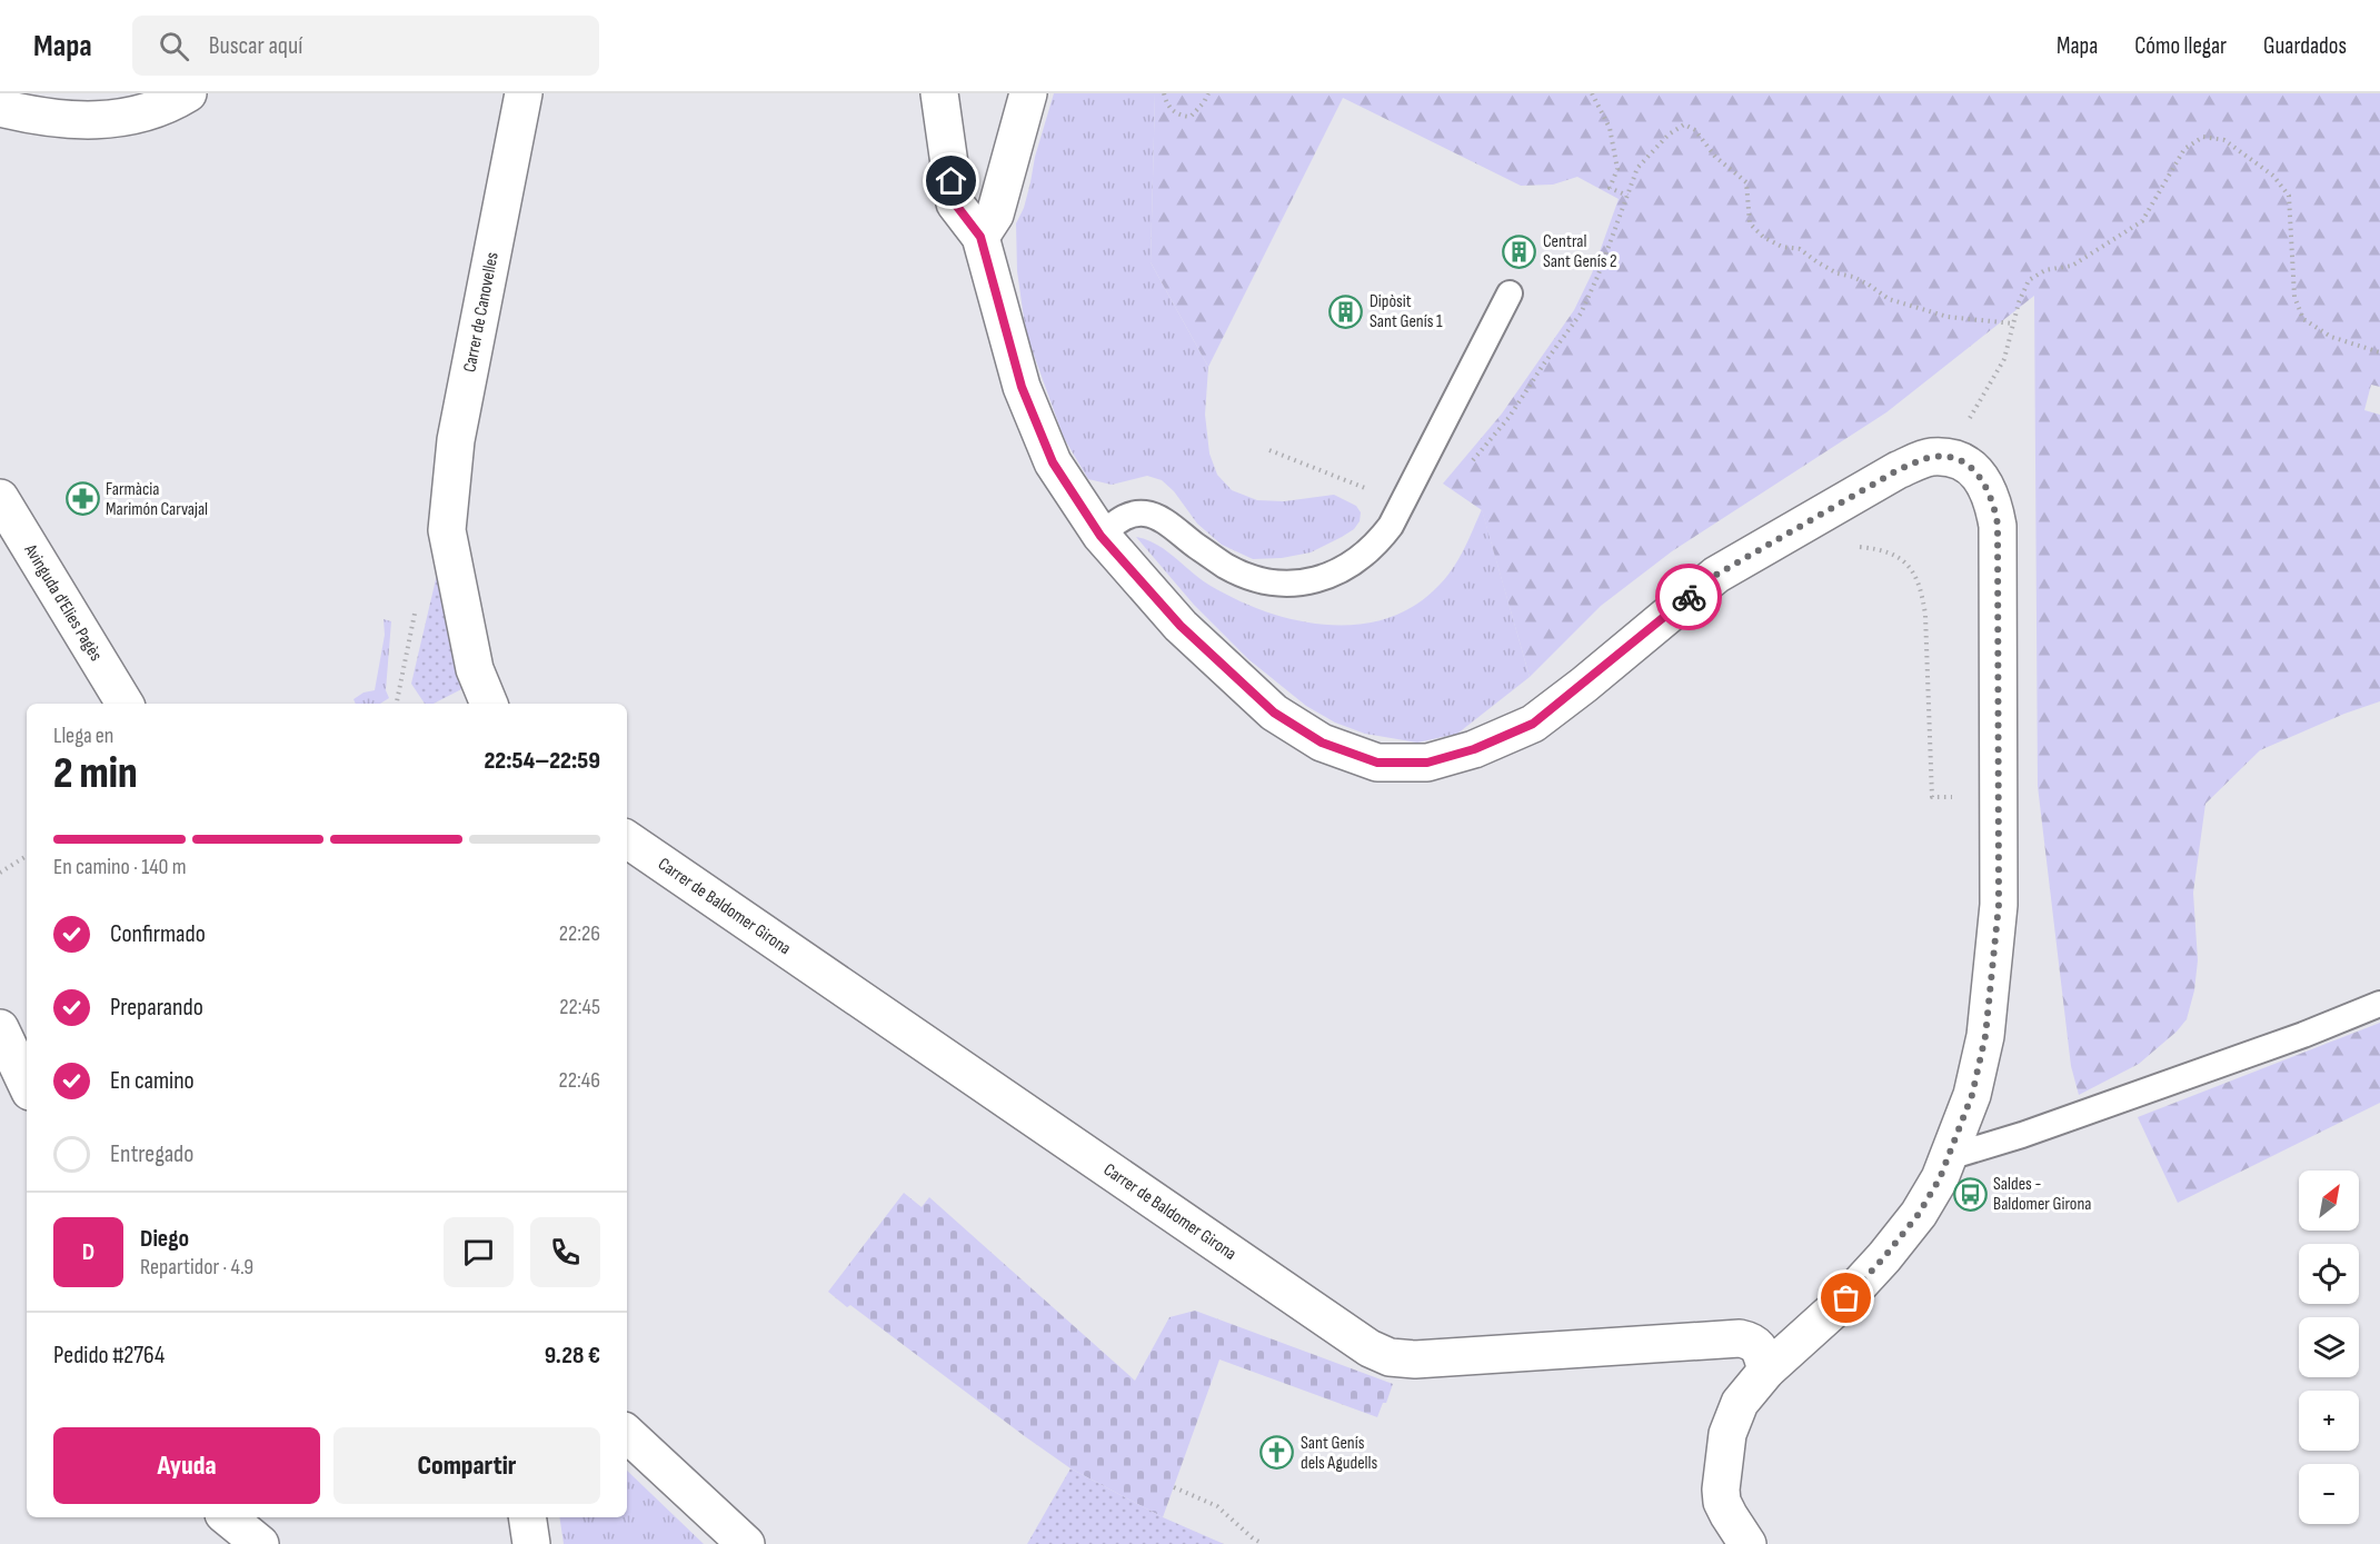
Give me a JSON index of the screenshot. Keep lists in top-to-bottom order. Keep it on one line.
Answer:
{"streets":{"street":["Carrer de Canovelles","Avinguda d'Elies Pagès","Carrer de Baldomer Girona"]},"places":{"building":["Central Sant Genís 2","Dipòsit Sant Genís 1"],"pharmacy":["Farmàcia Marimón Carvajal"],"bus stop":["Saldes - Baldomer Girona"],"church":["Sant Genís dels Agudells"]},"north":"top right","page":{"header":"Mapa","search":"Buscar aquí","nav":["Mapa","Cómo llegar","Guardados"],"heading":["2 min","Llega en","22:54–22:59"],"panel":["Diego","Repartidor · 4.9","Pedido #2764","9.28 €"],"bar":"En camino · 140 m","list":[["Confirmado","22:26"],["Preparando","22:45"],["En camino","22:46"],"Entregado"],"map_buttons":["+","−"],"round":"D","buttons":["Ayuda","Compartir"]}}
